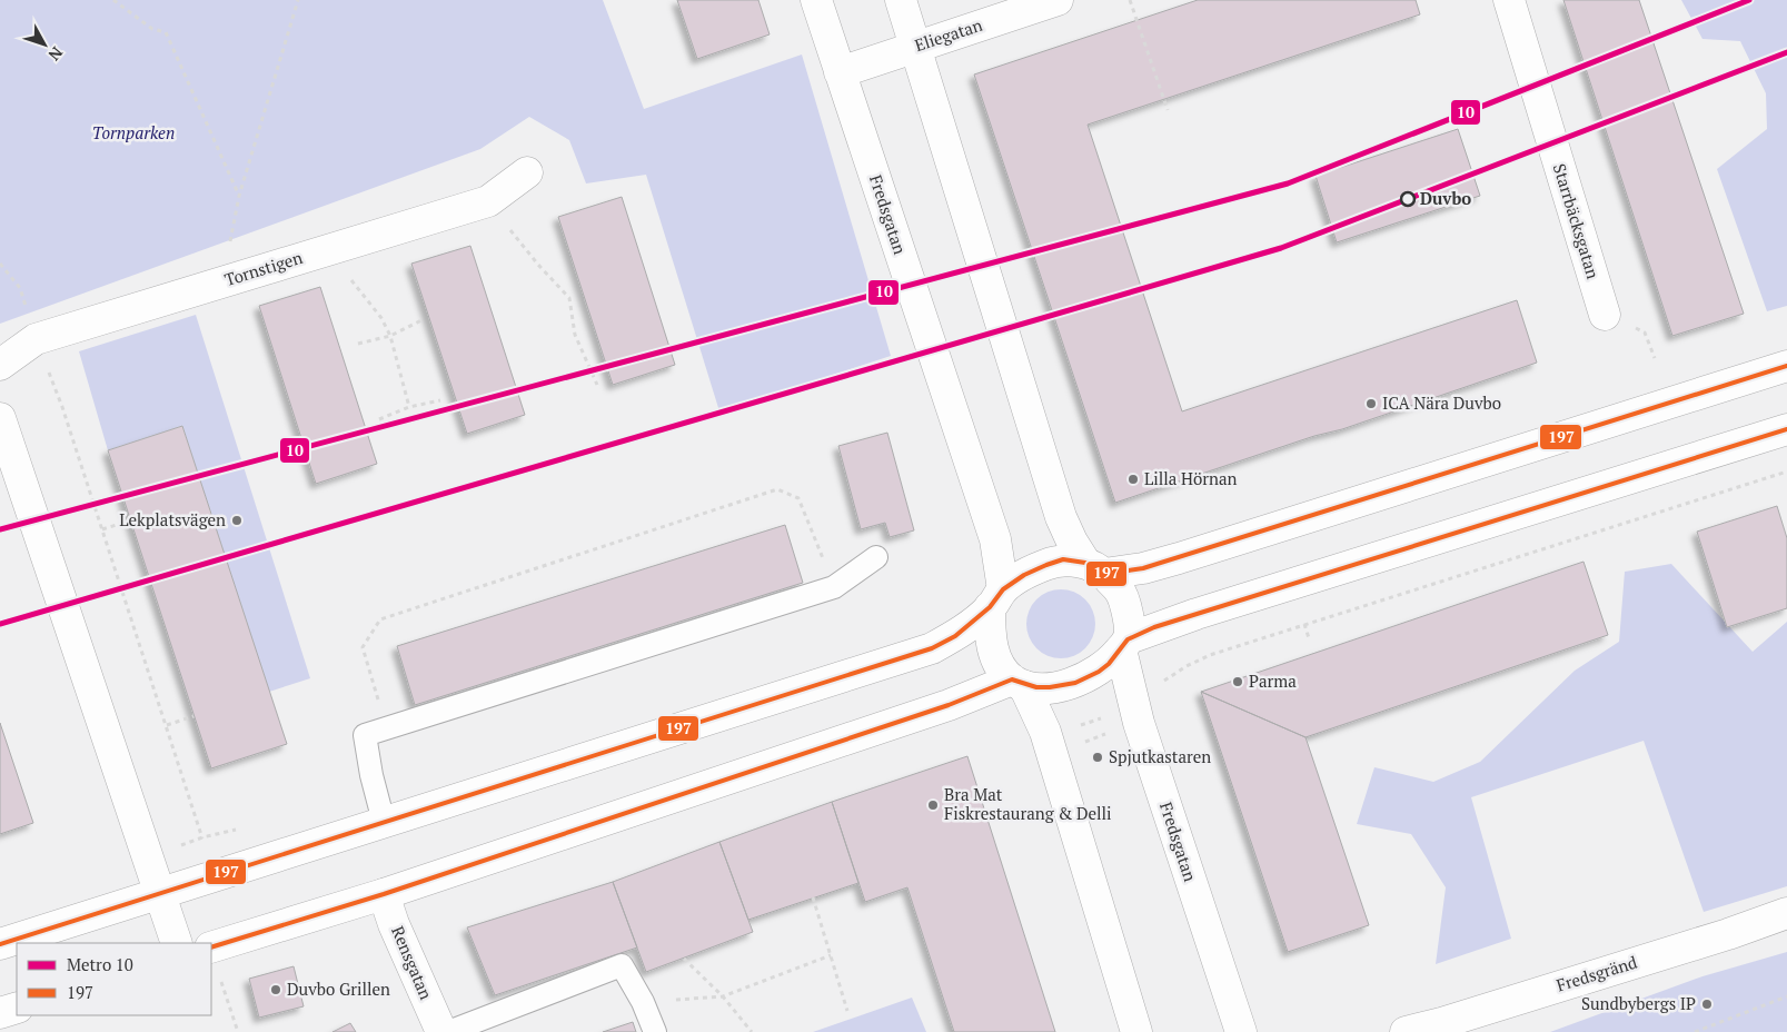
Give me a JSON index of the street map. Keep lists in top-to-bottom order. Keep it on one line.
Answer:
{"streets":{"street":["Eliegatan","Fredsgatan","Starrbäcksgatan","Tornstigen","Rensgatan","Fredsgränd"]},"crossings":[["Eliegatan","Fredsgatan"]],"parks":["Tornparken"],"places":["Duvbo","ICA Nära Duvbo","Lilla Hörnan","Lekplatsvägen","Parma","Spjutkastaren","Bra Mat Fiskrestaurang & Delli","Duvbo Grillen","Sundbybergs IP"],"lines":["metro line 10","transit line 197"],"legend":["Metro 10","197"],"north":"bottom right"}
